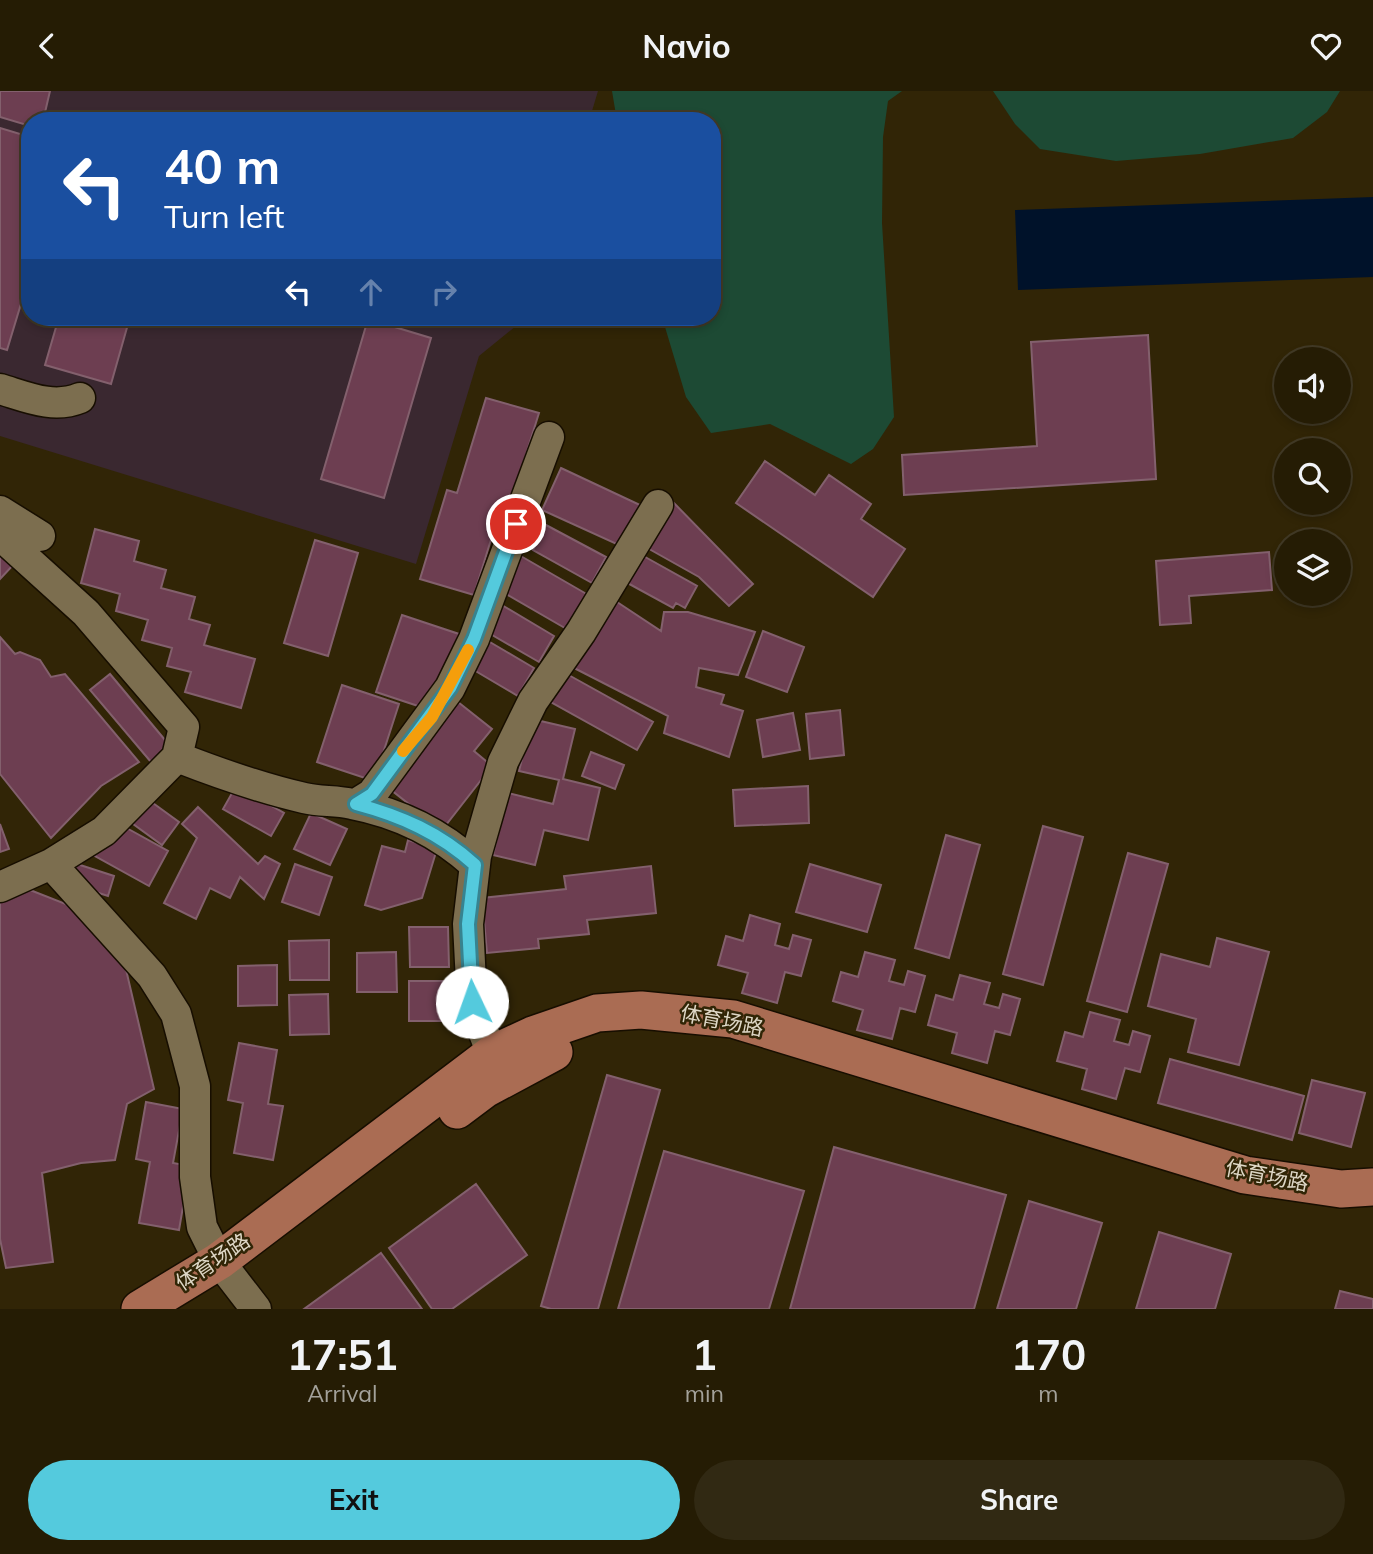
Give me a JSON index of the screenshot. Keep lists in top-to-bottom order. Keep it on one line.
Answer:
{"streets":{"main road":["体育场路"]},"page":{"header":"Navio","turn":["40 m","Turn left"],"eta":["17:51","Arrival","1","min","170","m"],"buttons":["Exit","Share"]}}
